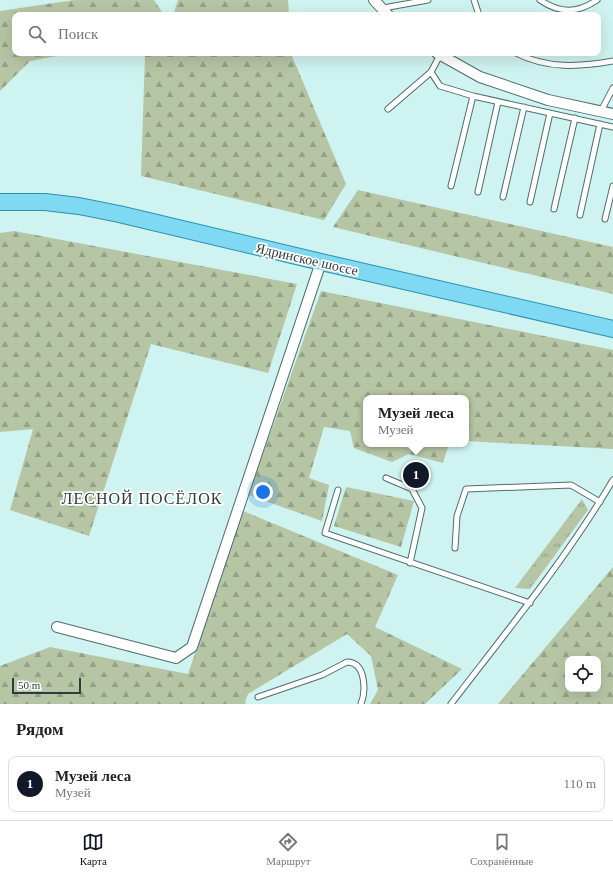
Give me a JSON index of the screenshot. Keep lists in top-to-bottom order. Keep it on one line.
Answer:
{"streets":{"main road":["Ядринское шоссе"]},"districts":["ЛЕСНОЙ ПОСЁЛОК"],"scale_bar":"50 m","page":{"search":"Поиск","popup":["Музей леса","Музей"],"pins":"1","scale":"50 m","heading":"Рядом","list":[{"mark":"1","name":"Музей леса","note":"Музей","value":"110 m"}],"nav":["Карта","Маршрут","Сохранённые"]}}
